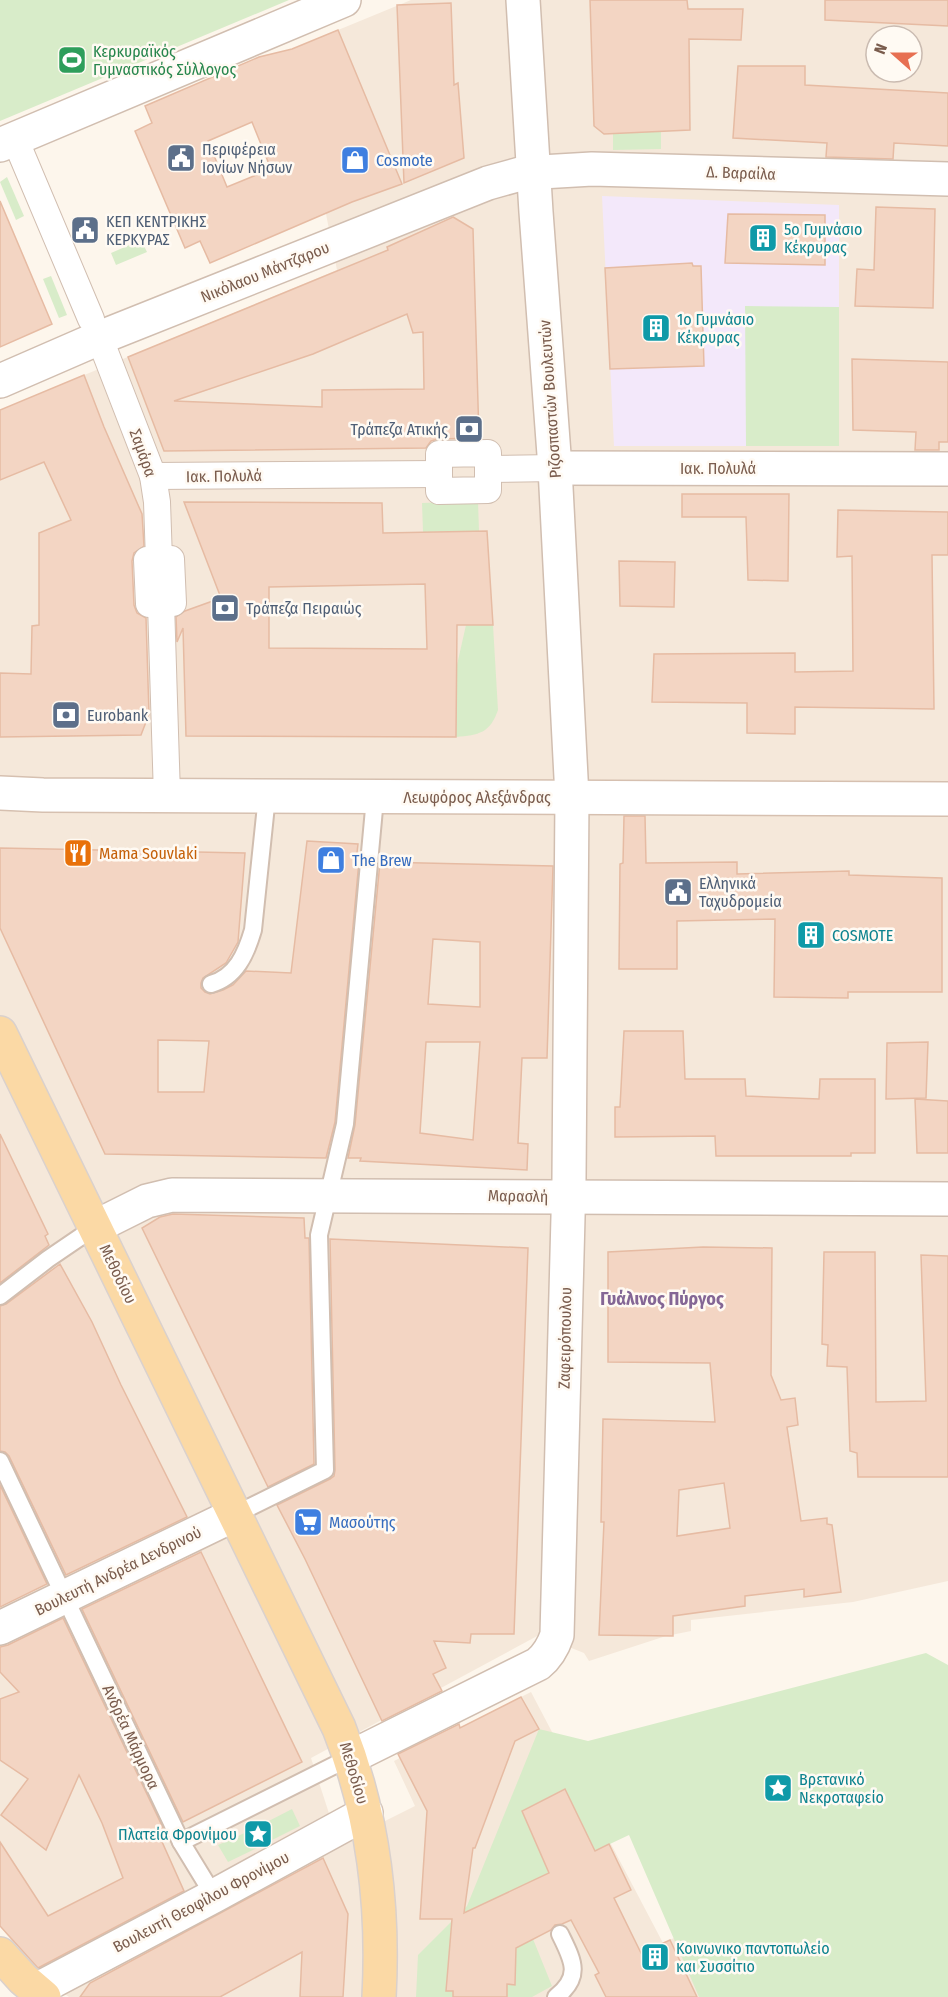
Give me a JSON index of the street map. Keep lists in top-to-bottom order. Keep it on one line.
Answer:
{"streets":{"main road":["Μεθοδίου"],"street":["Δ. Βαραίλα","Νικόλαου Μάντζαρου","Ριζοσπαστών Βουλευτών","Σαμάρα","Ιακ. Πολυλά","Λεωφόρος Αλεξάνδρας","Μαρασλή","Ζαφειρόπουλου","Βουλευτή Ανδρέα Δενδρινού","Βουλευτή Θεοφίλου Φρονίμου"],"lane":["Ανδρέα Μάρμορα"]},"crossings":[["Δ. Βαραίλα","Νικόλαου Μάντζαρου"],["Δ. Βαραίλα","Ριζοσπαστών Βουλευτών"],["Νικόλαου Μάντζαρου","Ριζοσπαστών Βουλευτών"],["Ριζοσπαστών Βουλευτών","Ιακ. Πολυλά"],["Ριζοσπαστών Βουλευτών","Λεωφόρος Αλεξάνδρας"],["Ριζοσπαστών Βουλευτών","Ζαφειρόπουλου"],["Σαμάρα","Ιακ. Πολυλά"],["Σαμάρα","Λεωφόρος Αλεξάνδρας"],["Λεωφόρος Αλεξάνδρας","Ζαφειρόπουλου"],["Μαρασλή","Μεθοδίου"],["Μαρασλή","Ζαφειρόπουλου"],["Μεθοδίου","Ζαφειρόπουλου"],["Μεθοδίου","Βουλευτή Ανδρέα Δενδρινού"],["Μεθοδίου","Βουλευτή Θεοφίλου Φρονίμου"],["Βουλευτή Ανδρέα Δενδρινού","Ανδρέα Μάρμορα"],["Ανδρέα Μάρμορα","Βουλευτή Θεοφίλου Φρονίμου"]],"districts":["Γυάλινος Πύργος"],"places":{"sports":["Κερκυραϊκός Γυμναστικός Σύλλογος"],"public building":["Περιφέρεια Ιονίων Νήσων","ΚΕΠ ΚΕΝΤΡΙΚΗΣ ΚΕΡΚΥΡΑΣ","Ελληνικά Ταχυδρομεία"],"shop":["Cosmote","The Brew"],"building":["5ο Γυμνάσιο Κέκρυρας","1ο Γυμνάσιο Κέκρυρας","COSMOTE","Κοινωνικο παντοπωλείο και Συσσίτιο"],"bank":["Τράπεζα Ατικής","Τράπεζα Πειραιώς","Eurobank"],"restaurant":["Mama Souvlaki"],"supermarket":["Μασούτης"],"place":["Βρετανικό Νεκροταφείο","Πλατεία Φρονίμου"]},"north":"left"}
